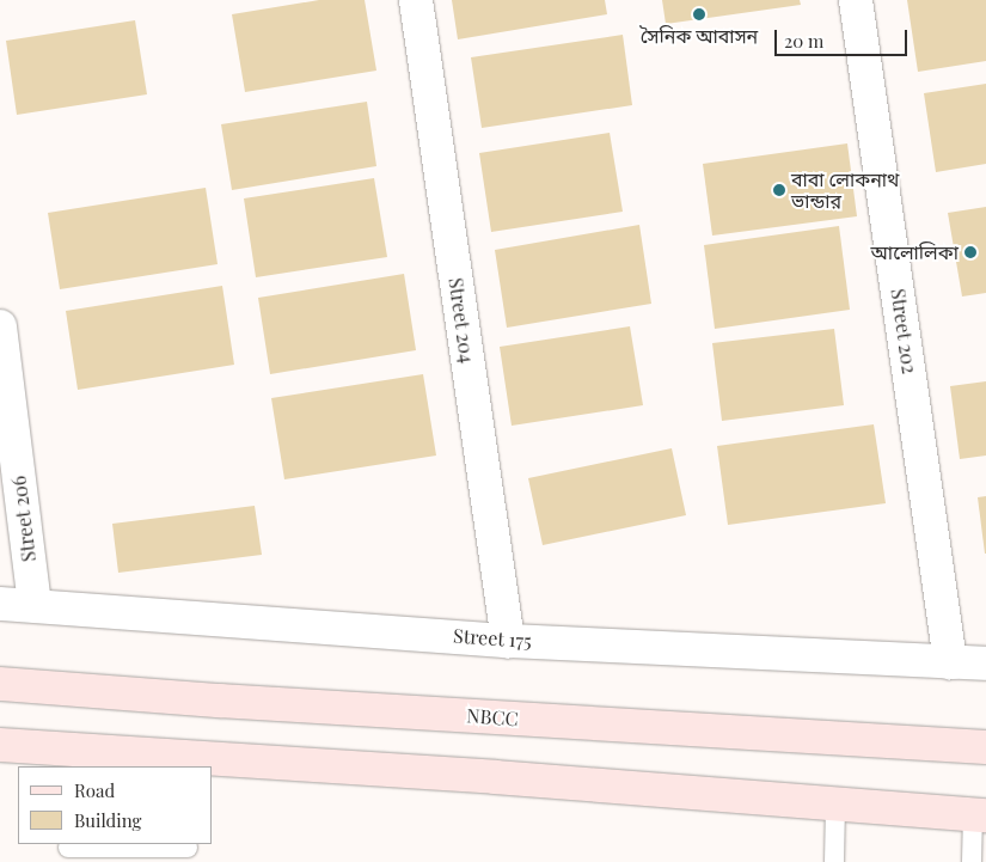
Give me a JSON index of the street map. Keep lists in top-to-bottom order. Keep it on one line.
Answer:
{"streets":{"street":["Street 204","Street 202","Street 206","Street 175","NBCC"]},"crossings":[["Street 204","Street 175"],["Street 202","Street 175"],["Street 206","Street 175"]],"places":["সৈনিক আবাসন","বাবা লোকনাথ ভান্ডার","আলোলিকা"],"legend":["Road","Building"],"scale_bar":"20 m"}
